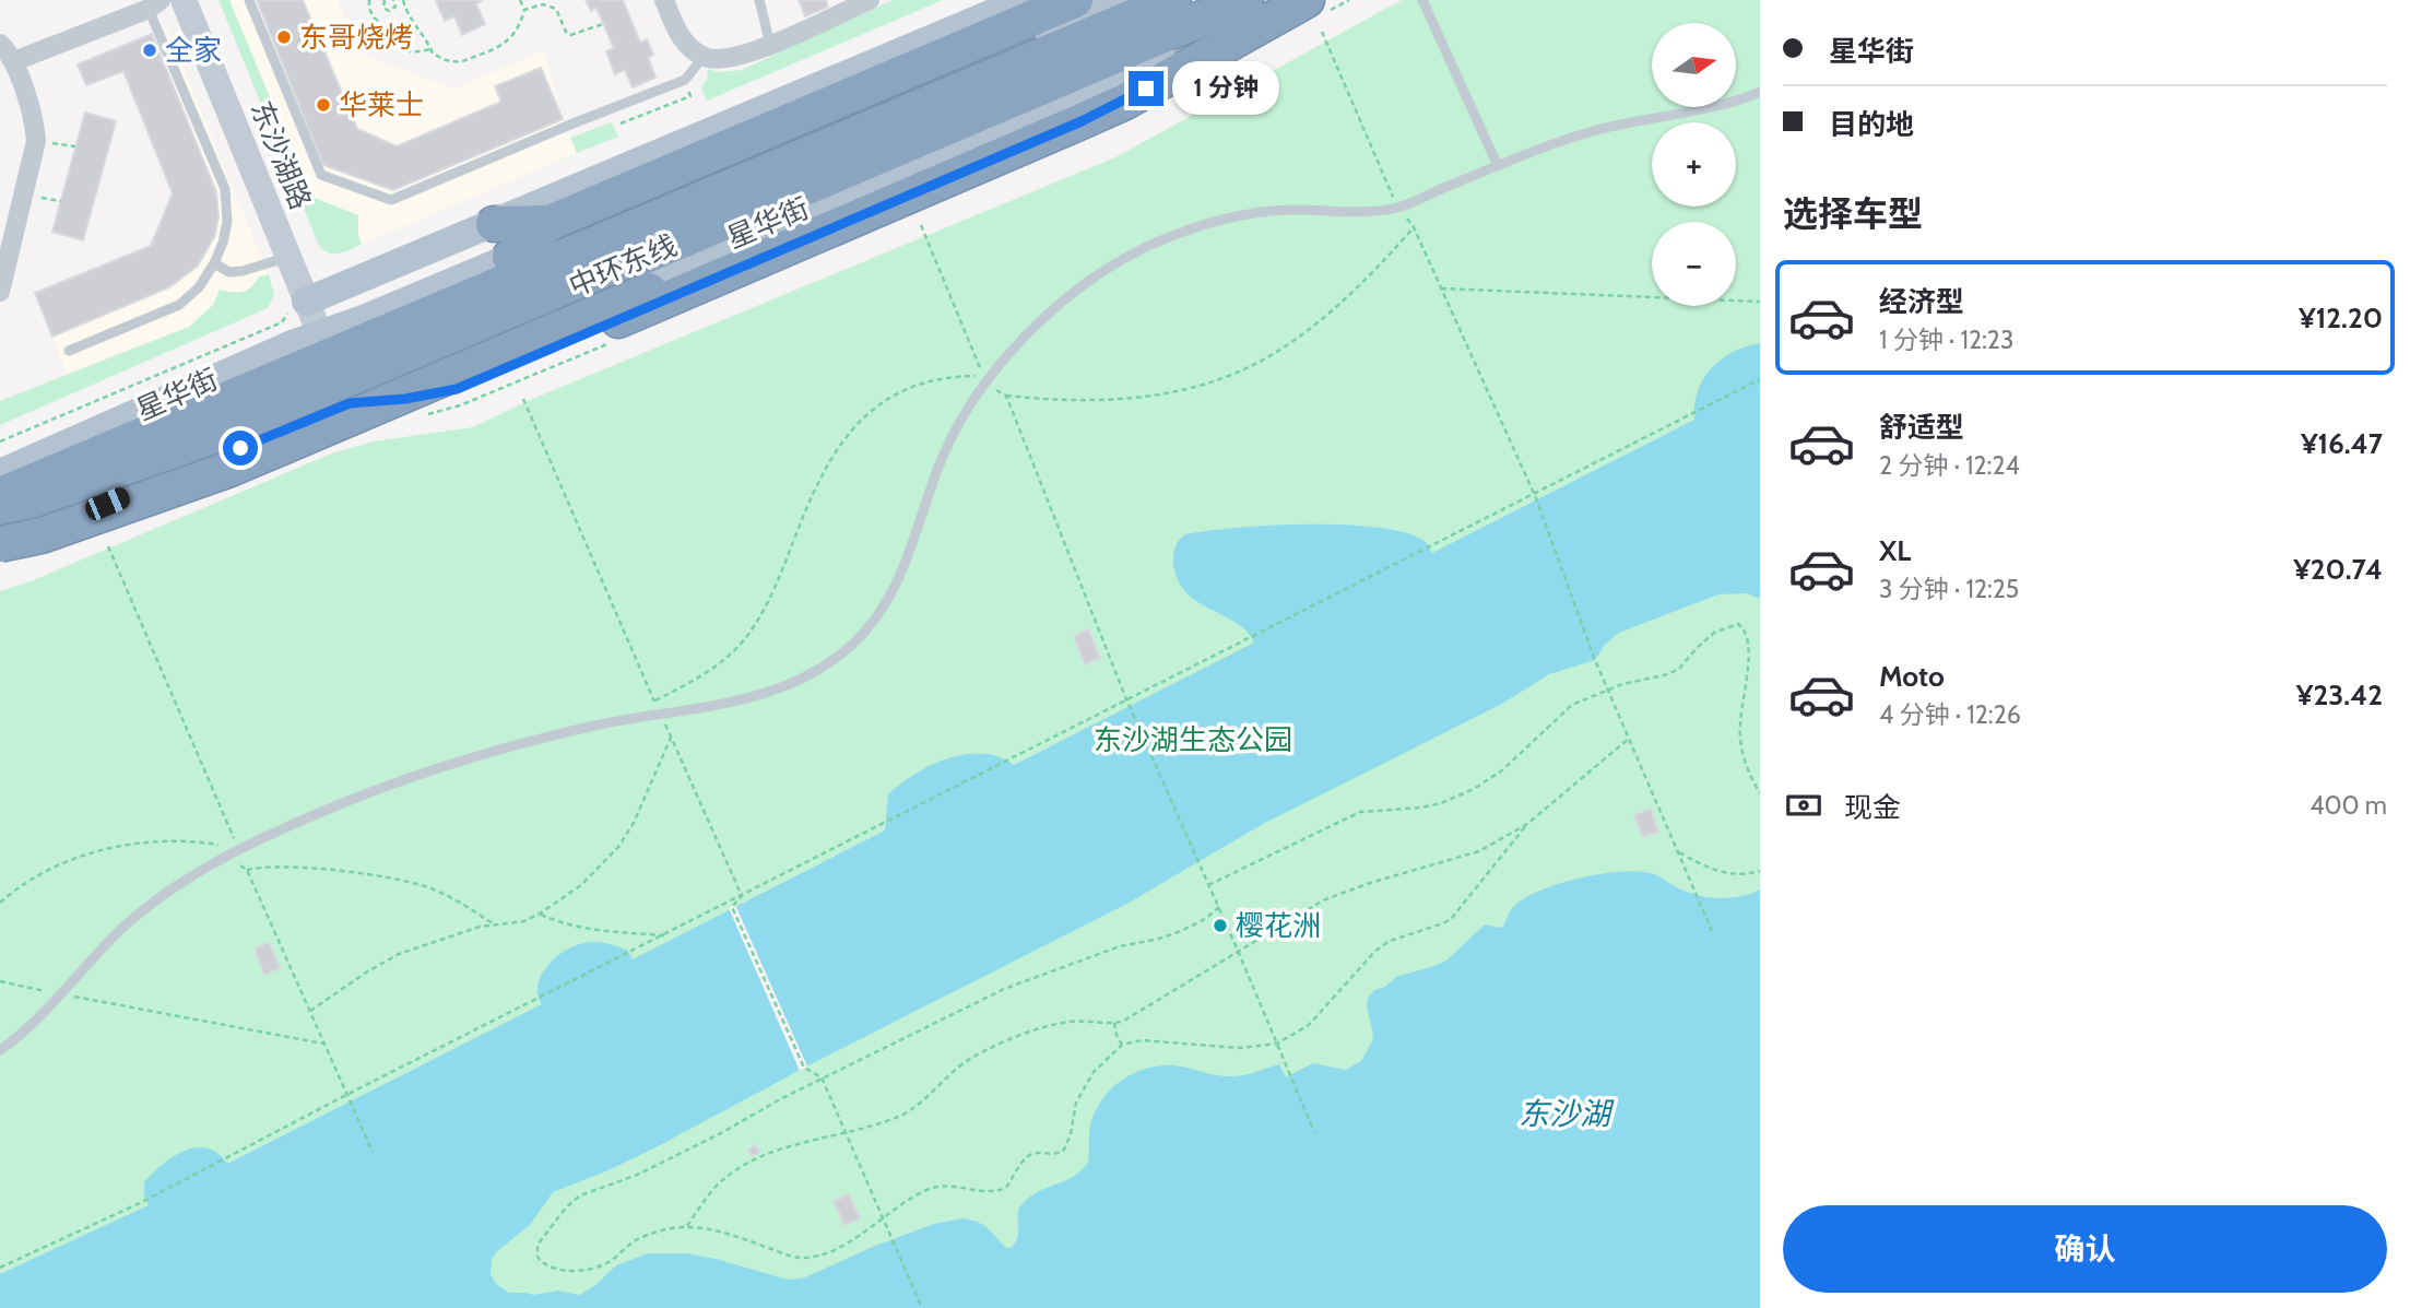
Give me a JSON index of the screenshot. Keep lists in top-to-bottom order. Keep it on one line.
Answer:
{"streets":{"highway":["中环东线"],"main road":["东沙湖路","星华街"]},"crossings":[["东沙湖路","星华街"]],"water":["东沙湖"],"parks":["东沙湖生态公园"],"places":["东哥烧烤","全家","华莱士","樱花洲"],"north":"right","page":{"banner":["星华街","目的地"],"map_buttons":["+","−"],"bubble":"1 分钟","heading":"选择车型","list":[{"name":"经济型","note":"1 分钟 · 12:23","value":"¥12.20"},{"name":"舒适型","note":"2 分钟 · 12:24","value":"¥16.47"},{"name":"XL","note":"3 分钟 · 12:25","value":"¥20.74"},{"name":"Moto","note":"4 分钟 · 12:26","value":"¥23.42"}],"pay":["现金","400 m"],"buttons":"确认"}}
